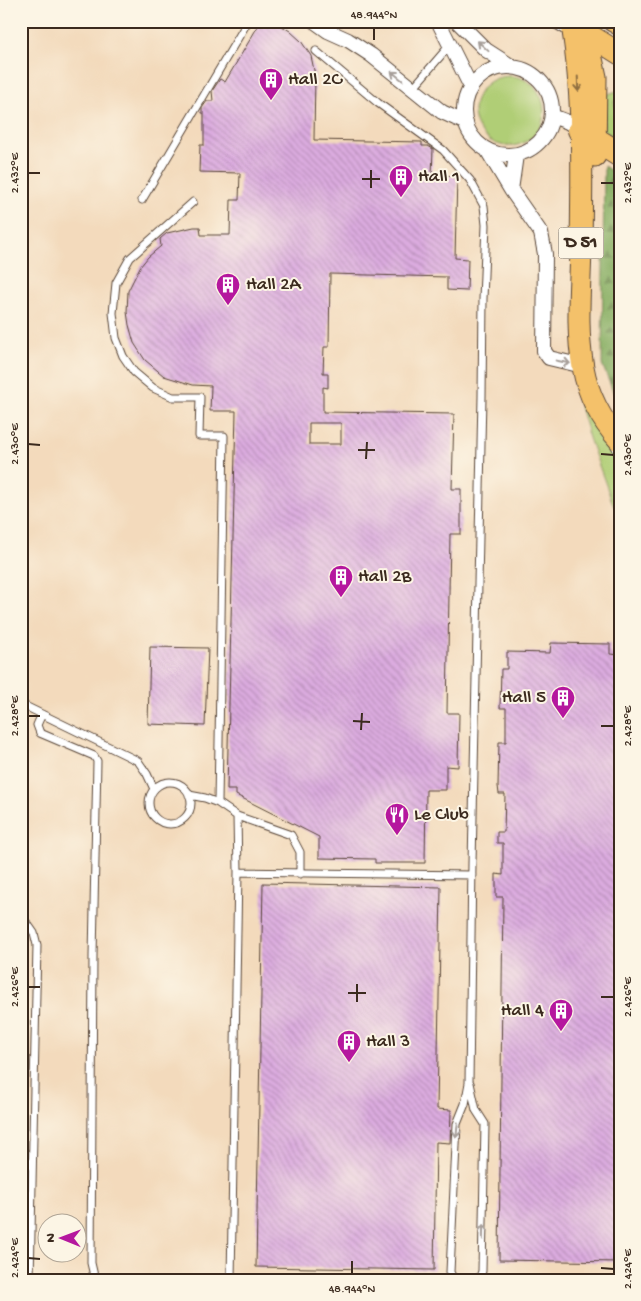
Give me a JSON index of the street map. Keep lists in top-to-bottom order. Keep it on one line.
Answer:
{"streets":{"main road":["D 51"]},"places":{"building":["Hall 2C","Hall 1","Hall 2A","Hall 2B","Hall 5","Hall 4","Hall 3"],"restaurant":["Le Club"]},"north":"left","coordinates":["48.944°N","2.432°E","2.430°E","2.428°E","2.426°E","2.424°E"]}
